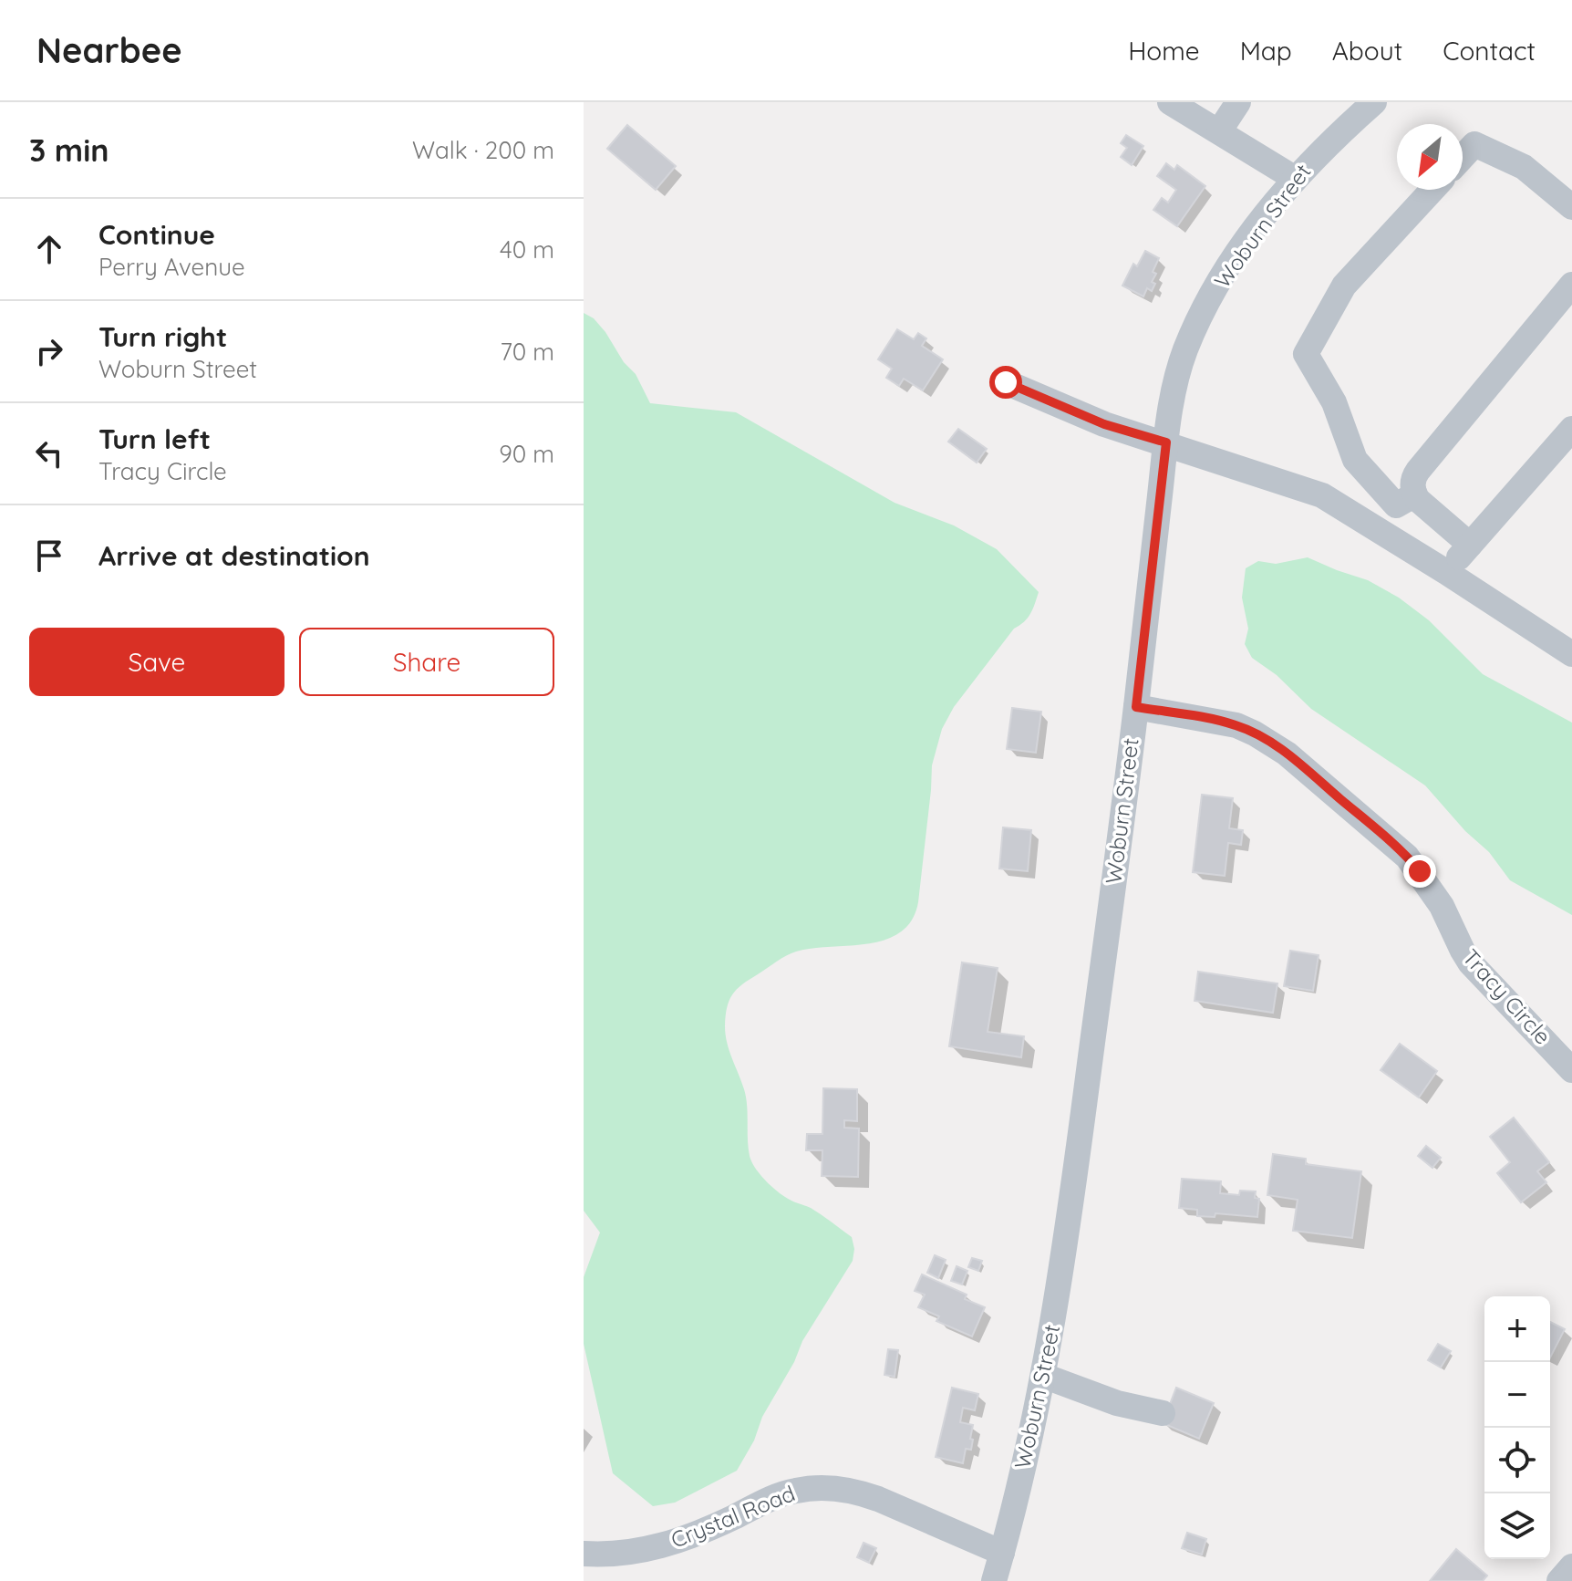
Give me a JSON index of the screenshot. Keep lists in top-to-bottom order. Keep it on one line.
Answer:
{"streets":{"street":["Woburn Street","Tracy Circle","Crystal Road"]},"crossings":[["Woburn Street","Tracy Circle"],["Woburn Street","Crystal Road"]],"north":"bottom left","page":{"header":"Nearbee","nav":["Home","Map","About","Contact"],"heading":["3 min","Walk · 200 m"],"list":[["Continue","Perry Avenue","40 m"],["Turn right","Woburn Street","70 m"],["Turn left","Tracy Circle","90 m"],"Arrive at destination"],"buttons":["Save","Share"],"map_buttons":["+","−"]}}
